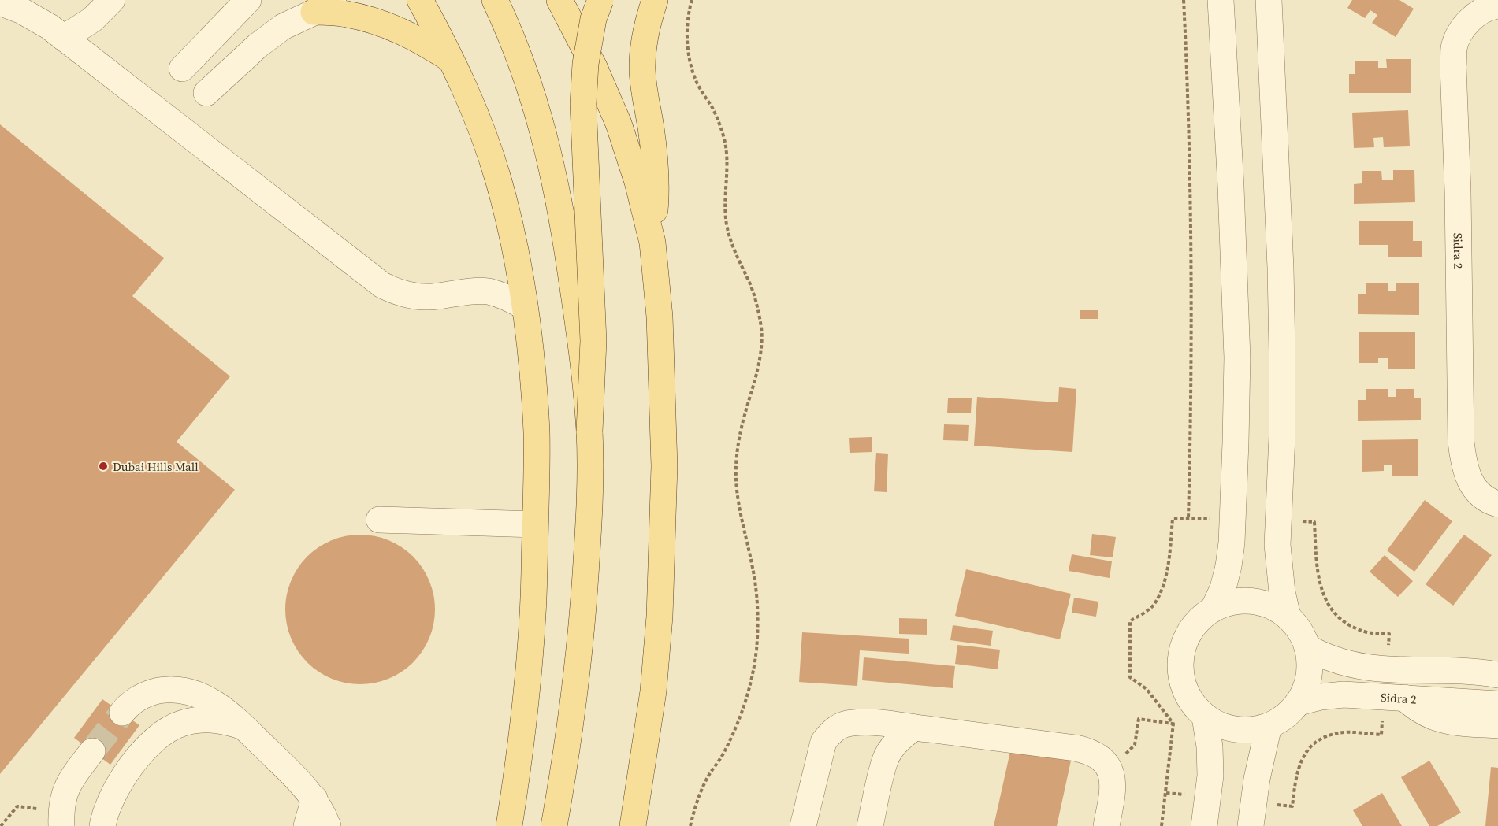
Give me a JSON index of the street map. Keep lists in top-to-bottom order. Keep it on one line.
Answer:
{"streets":{"street":["Sidra 2"]},"places":["Dubai Hills Mall"]}
